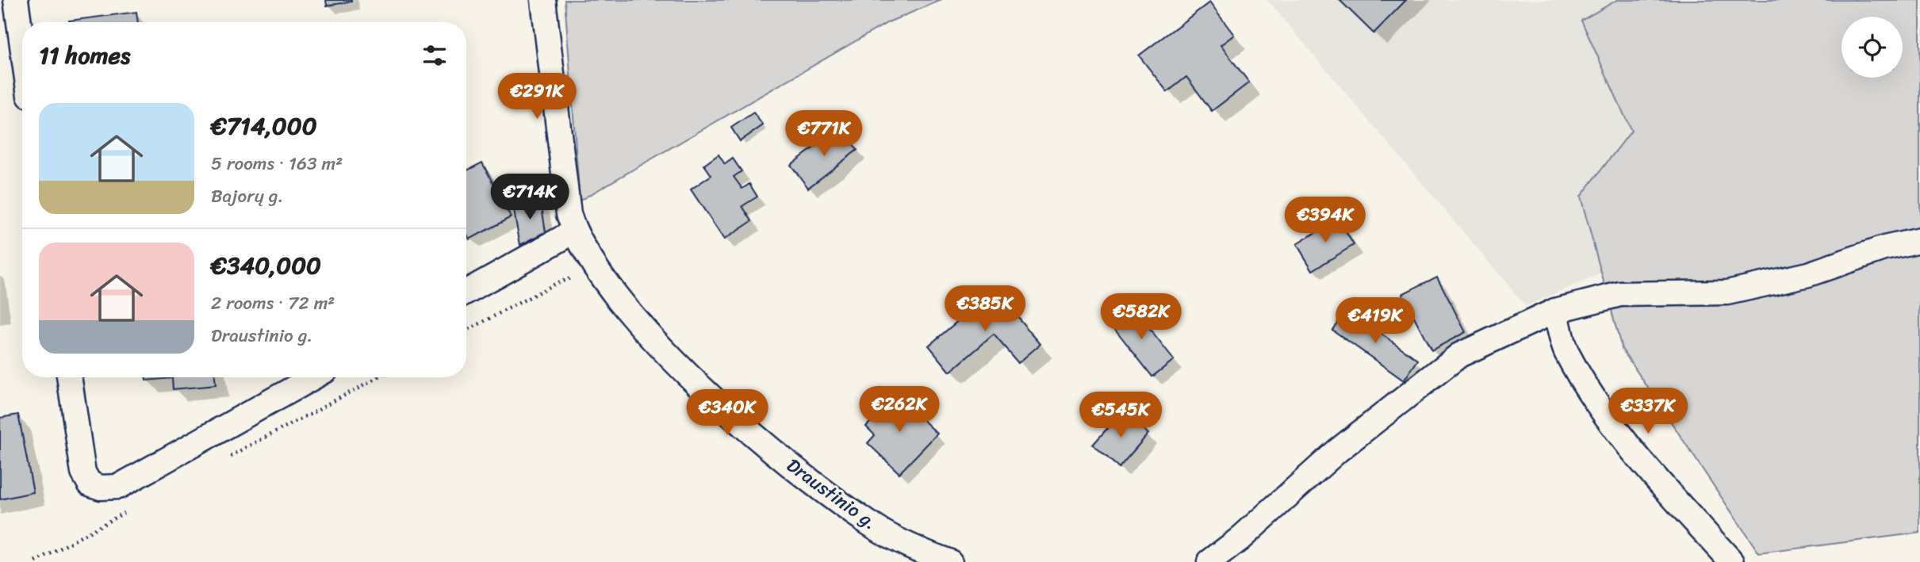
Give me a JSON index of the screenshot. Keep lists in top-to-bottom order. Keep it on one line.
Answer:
{"streets":{"street":["Draustinio g."]},"page":{"heading":"11 homes","price":["€291K","€771K","€714K","€394K","€385K","€582K","€419K","€262K","€337K","€340K","€545K"],"list":[{"name":"€714,000","note":"5 rooms · 163 m² · Bajorų g."},{"name":"€340,000","note":"2 rooms · 72 m² · Draustinio g."}]}}
